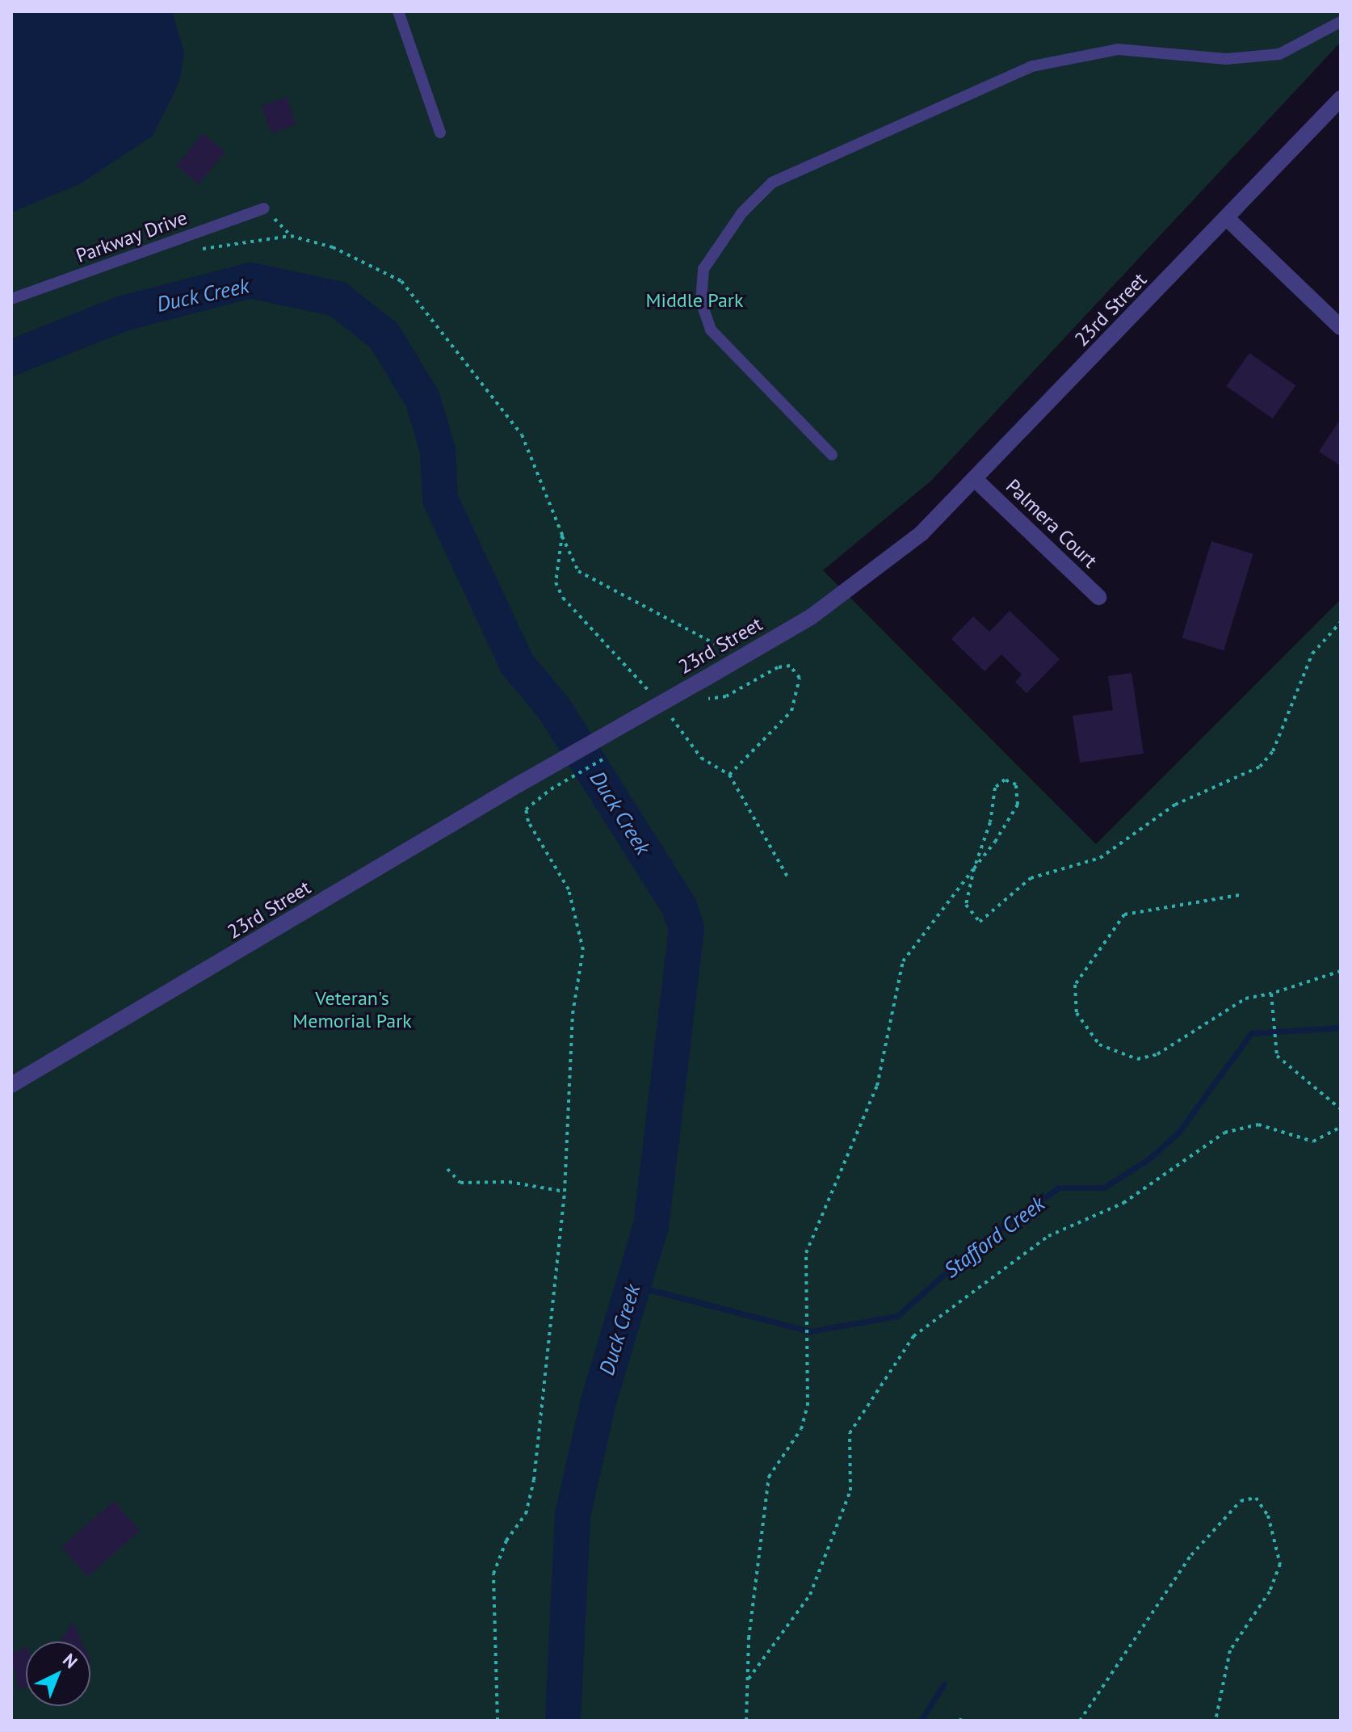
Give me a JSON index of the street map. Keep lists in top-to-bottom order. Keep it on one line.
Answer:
{"streets":{"street":["23rd Street","Palmera Court"],"lane":["Parkway Drive"]},"crossings":[["23rd Street","Palmera Court"]],"water":["Duck Creek","Stafford Creek"],"parks":["Middle Park","Veteran's Memorial Park"],"north":"top right"}
